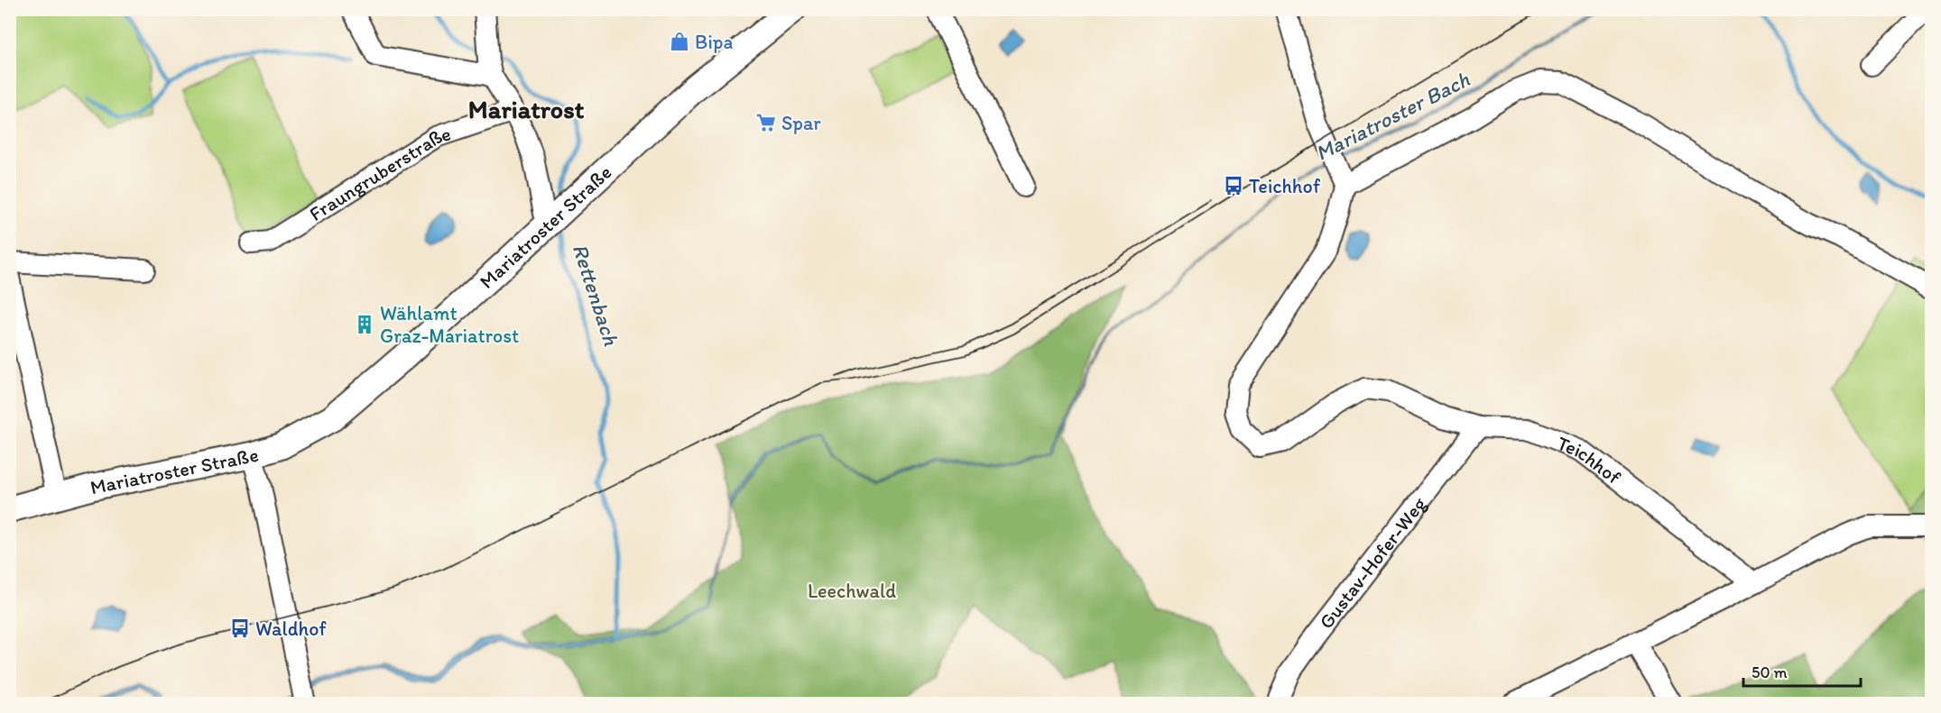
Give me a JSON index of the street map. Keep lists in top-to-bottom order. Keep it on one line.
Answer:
{"streets":{"main road":["Mariatroster Straße"],"street":["Fraungruberstraße","Teichhof","Gustav-Hofer-Weg"]},"crossings":[["Teichhof","Gustav-Hofer-Weg"]],"districts":["Mariatrost"],"water":["Mariatroster Bach","Rettenbach"],"parks":["Leechwald"],"places":{"shop":["Bipa"],"supermarket":["Spar"],"bus stop":["Teichhof","Waldhof"],"building":["Wählamt Graz-Mariatrost"]},"scale_bar":"50 m"}
